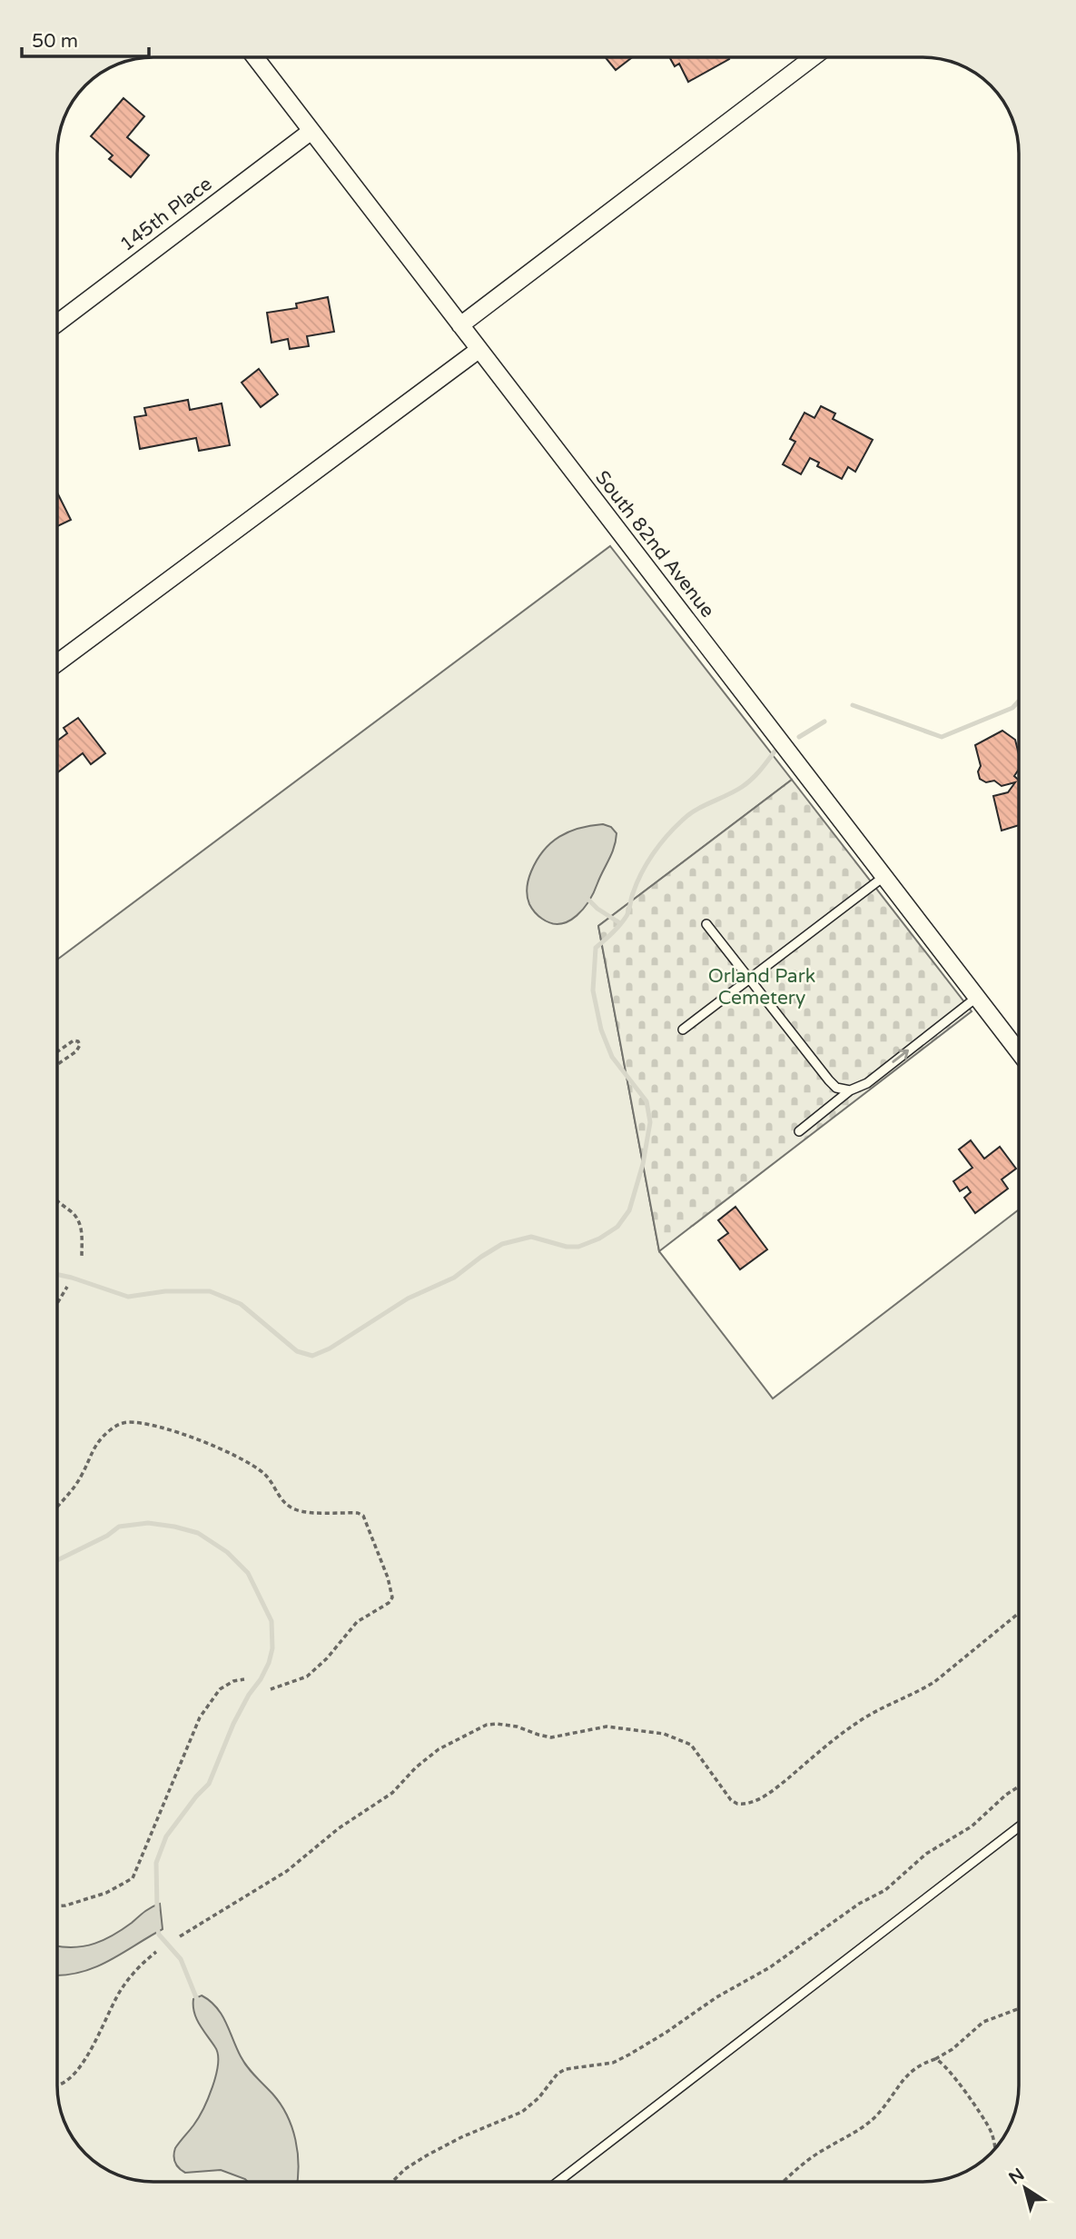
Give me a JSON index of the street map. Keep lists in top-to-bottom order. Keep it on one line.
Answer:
{"streets":{"street":["145th Place","South 82nd Avenue"]},"crossings":[["145th Place","South 82nd Avenue"]],"parks":["Orland Park Cemetery"],"scale_bar":"50 m","north":"top left"}
